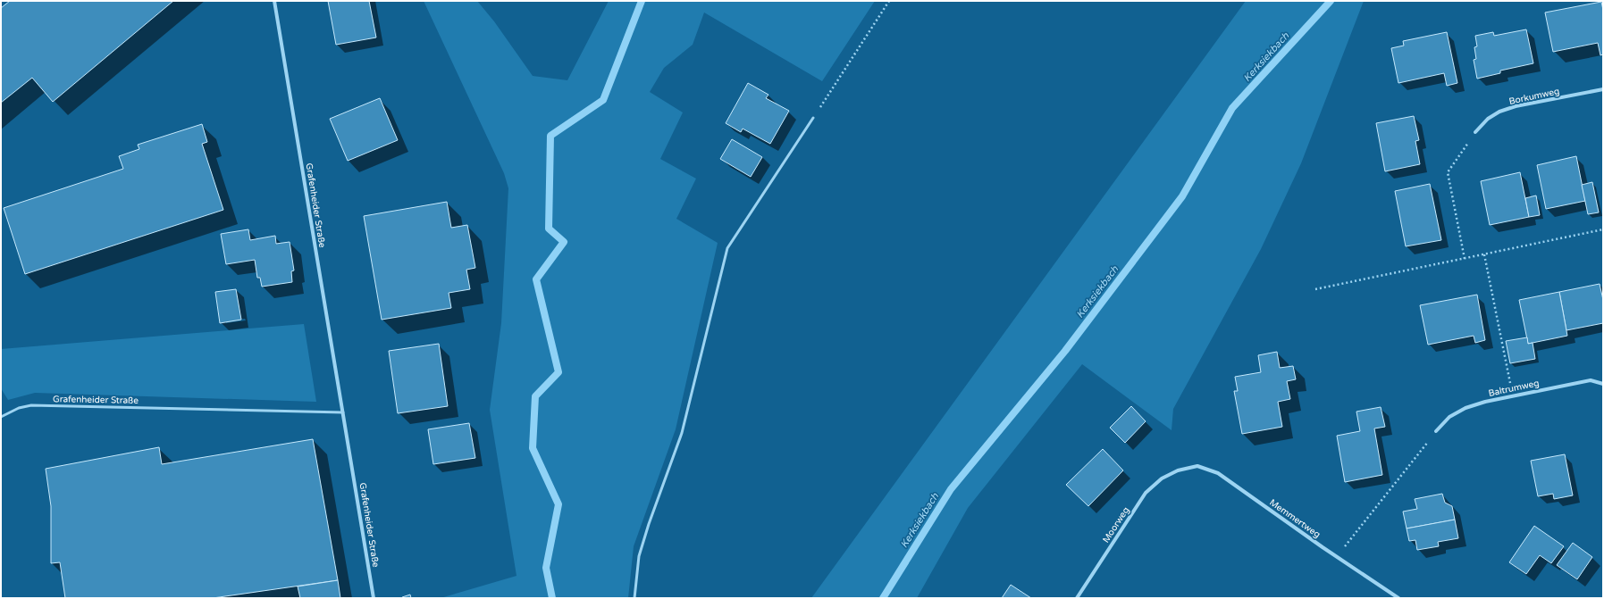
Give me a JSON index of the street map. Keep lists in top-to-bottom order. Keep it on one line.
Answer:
{"streets":{"street":["Borkumweg","Grafenheider Straße","Baltrumweg","Memmertweg","Moorweg"]},"crossings":[["Memmertweg","Moorweg"]],"water":["Kerksiekbach"]}
